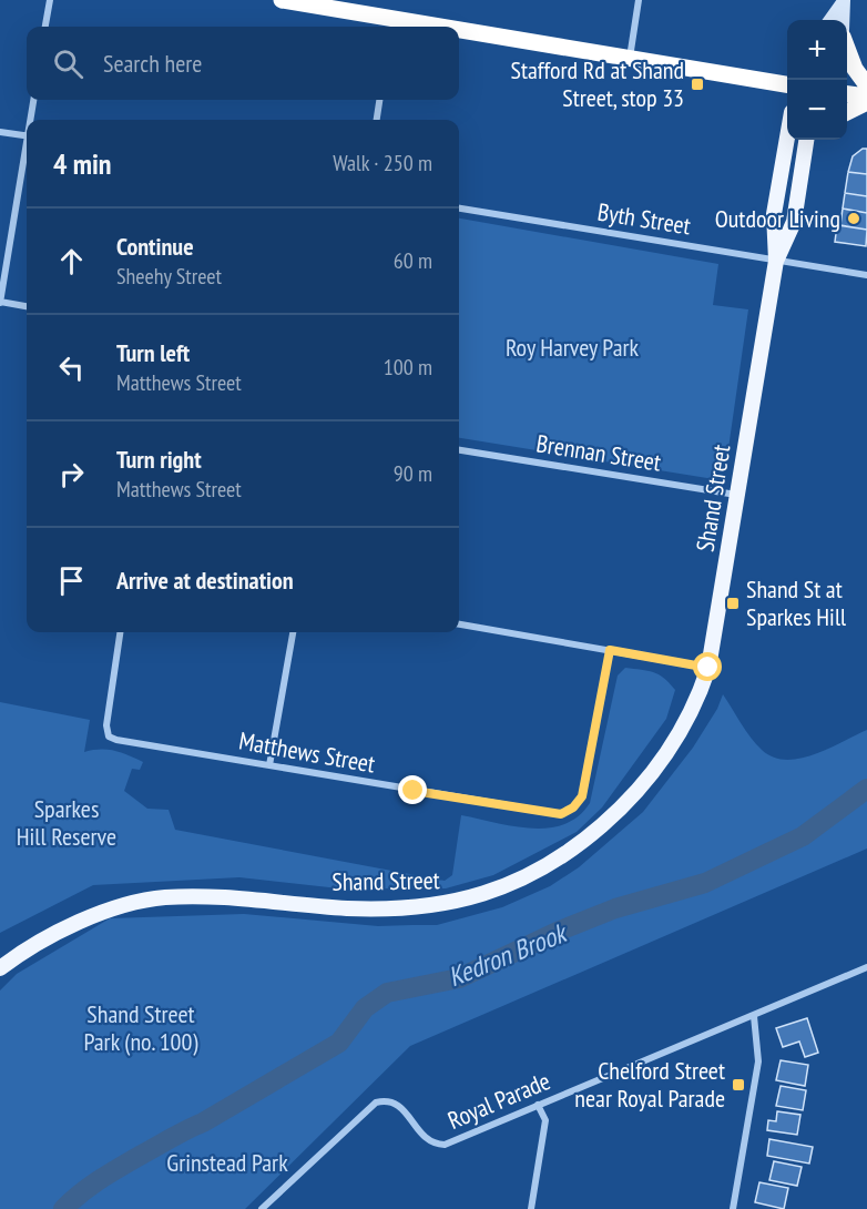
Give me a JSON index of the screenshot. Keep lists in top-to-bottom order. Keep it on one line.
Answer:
{"streets":{"main road":["Shand Street"],"street":["Byth Street","Brennan Street","Matthews Street","Royal Parade"]},"crossings":[["Byth Street","Shand Street"],["Brennan Street","Shand Street"]],"water":["Kedron Brook"],"parks":["Roy Harvey Park","Sparkes Hill Reserve","Shand Street Park (no. 100)","Grinstead Park"],"places":{"transit":["Stafford Rd at Shand Street, stop 33","Shand St at Sparkes Hill","Chelford Street near Royal Parade"],"other":["Outdoor Living"]},"page":{"map_buttons":["+","−"],"search":"Search here","heading":["4 min","Walk · 250 m"],"list":[["Continue","Sheehy Street","60 m"],["Turn left","Matthews Street","100 m"],["Turn right","Matthews Street","90 m"],"Arrive at destination"]}}
